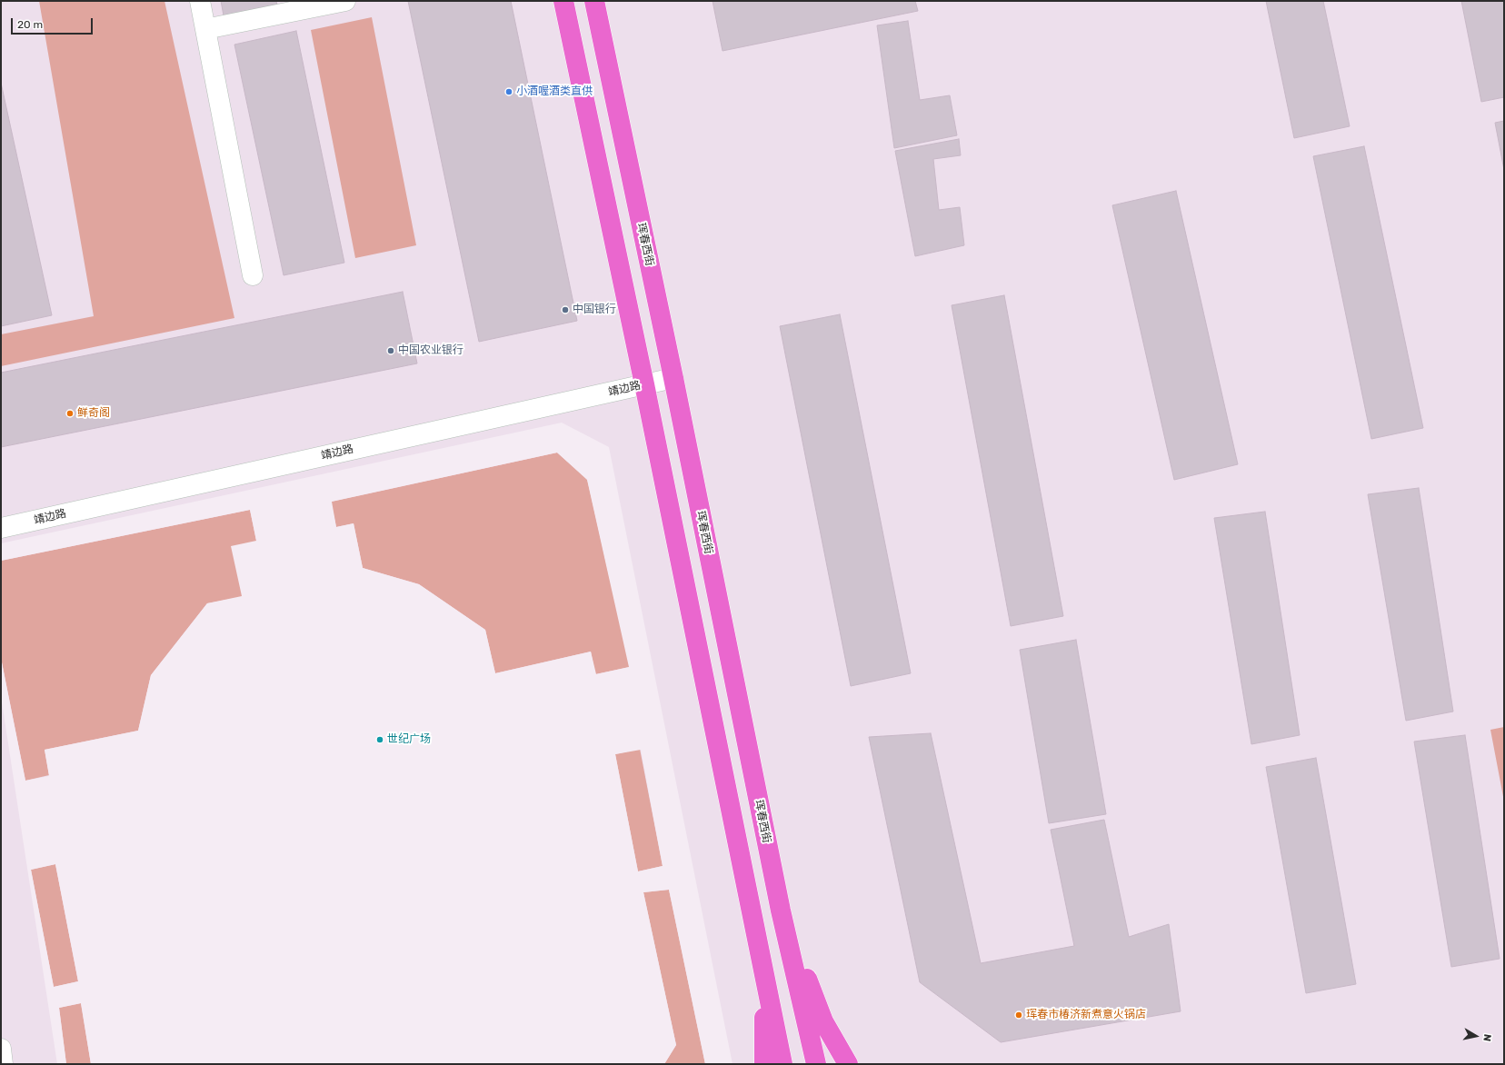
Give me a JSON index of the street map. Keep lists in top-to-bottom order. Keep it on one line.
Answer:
{"streets":{"main road":["珲春西街"],"street":["靖边路"]},"crossings":[["珲春西街","靖边路"]],"places":["小酒喔酒类直供","中国银行","中国农业银行","鲜奇阁","世纪广场","珲春市椿济新煮意火锅店"],"scale_bar":"20 m","north":"right"}
